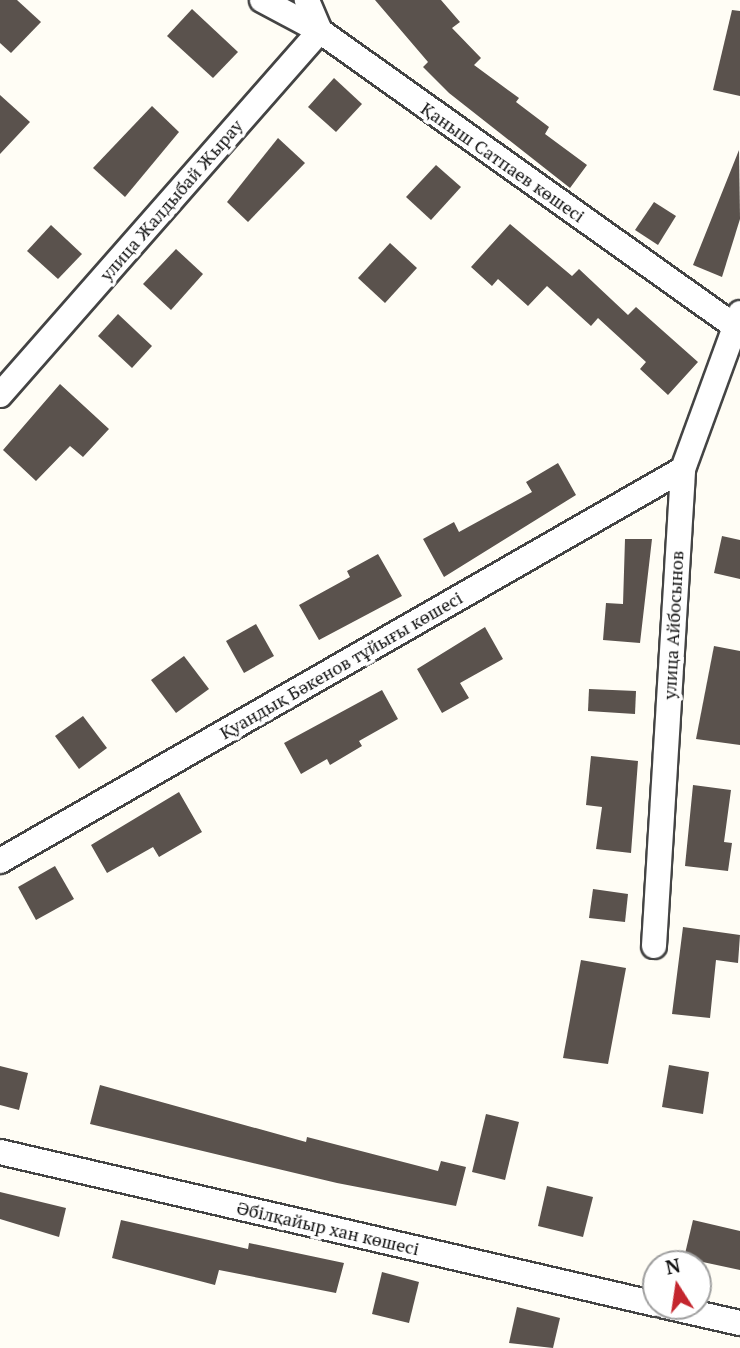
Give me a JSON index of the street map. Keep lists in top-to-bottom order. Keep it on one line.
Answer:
{"streets":{"street":["Қаныш Сатпаев көшесі","улица Жалдыбай Жырау","улица Айбосынов","Қуандық Бәкенов тұйығы көшесі","Әбілқайыр хан көшесі"]},"crossings":[["Қаныш Сатпаев көшесі","улица Жалдыбай Жырау"],["Қаныш Сатпаев көшесі","улица Айбосынов"],["улица Айбосынов","Қуандық Бәкенов тұйығы көшесі"]],"north":"top"}
